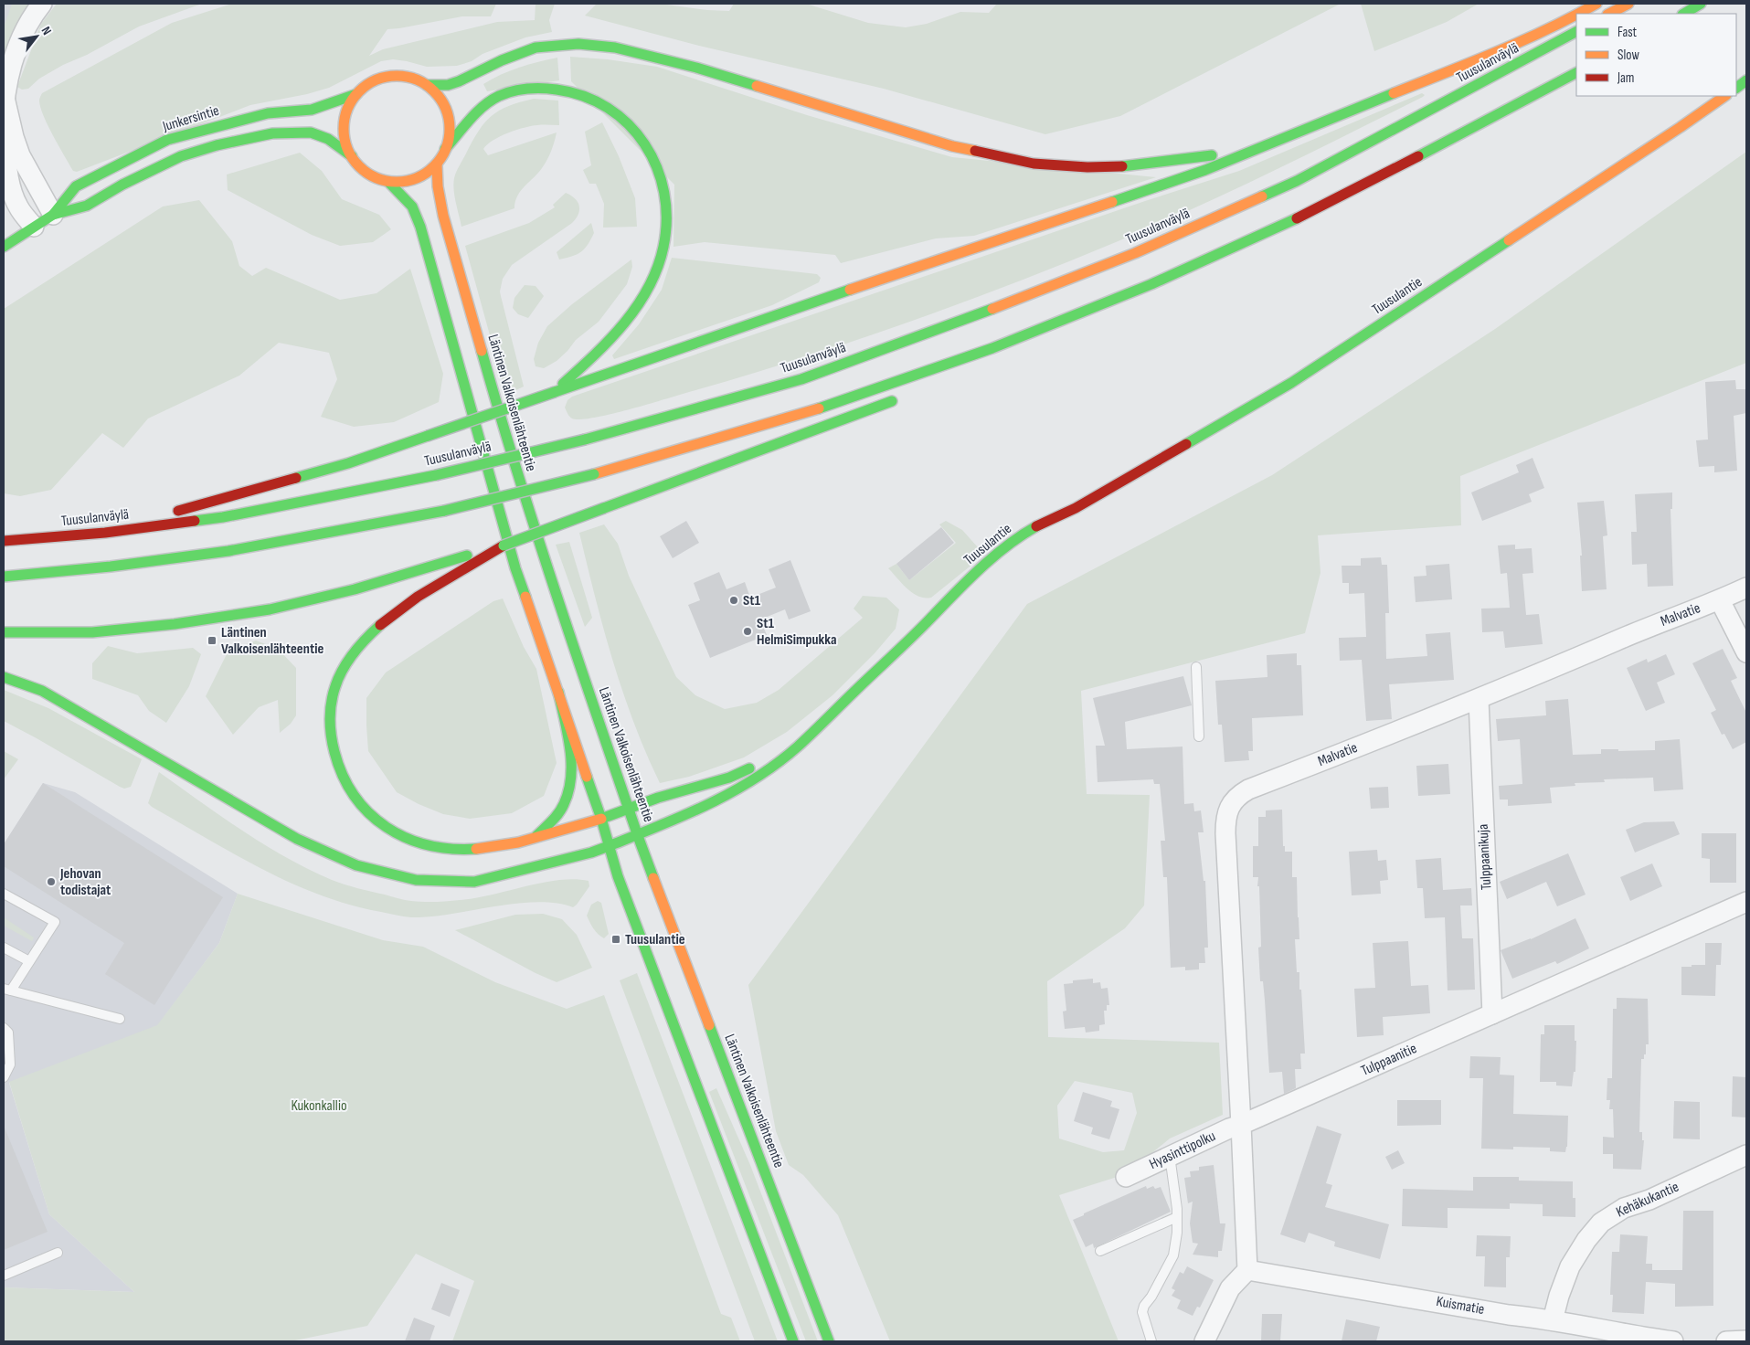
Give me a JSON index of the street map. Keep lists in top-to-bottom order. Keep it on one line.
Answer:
{"streets":{"main road":["Tuusulanväylä","Junkersintie","Tuusulantie","Läntinen Valkoisenlähteentie"],"street":["Malvatie","Tulppaanikuja","Tulppaanitie","Hyasinttipolku","Kehäkukantie","Kuismatie"]},"crossings":[["Junkersintie","Läntinen Valkoisenlähteentie"],["Tuusulantie","Läntinen Valkoisenlähteentie"],["Malvatie","Tulppaanikuja"],["Malvatie","Tulppaanitie"],["Malvatie","Hyasinttipolku"],["Tulppaanikuja","Tulppaanitie"],["Tulppaanitie","Hyasinttipolku"],["Kehäkukantie","Kuismatie"]],"parks":["Kukonkallio"],"places":{"other":["St1","St1 HelmiSimpukka","Jehovan todistajat"],"transit":["Läntinen Valkoisenlähteentie","Tuusulantie"]},"legend":["Fast","Slow","Jam"],"north":"top right"}
